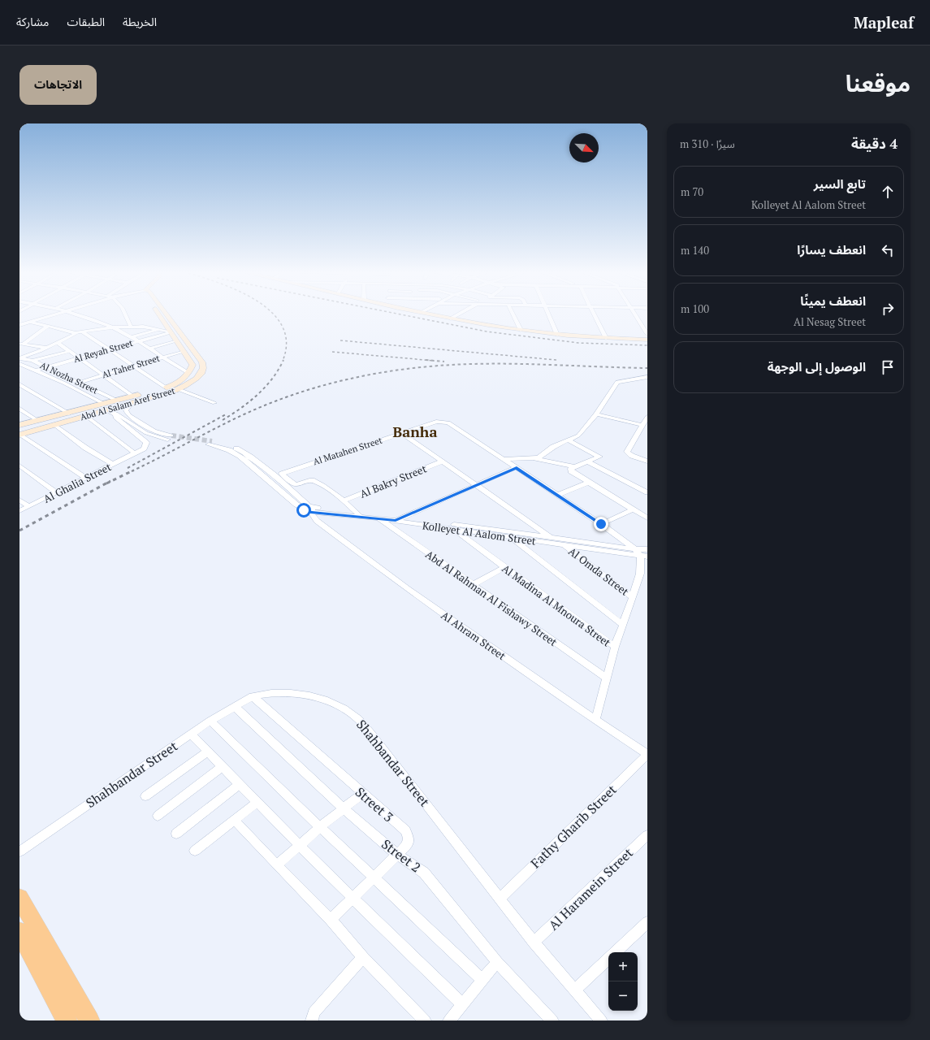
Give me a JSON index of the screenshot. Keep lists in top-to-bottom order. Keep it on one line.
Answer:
{"streets":{"main road":["Abd Al Salam Aref Street"],"street":["Al Reyah Street","Al Taher Street","Al Nozha Street","Al Matahen Street","Al Bakry Street","Al Ghalia Street","Kolleyet Al Aalom Street","Al Omda Street","Abd Al Rahman Al Fishawy Street","Al Madina Al Mnoura Street","Al Ahram Street","Shahbandar Street","Street 3","Fathy Gharib Street","Street 2","Al Haramein Street"]},"crossings":[["Al Reyah Street","Al Nozha Street"],["Al Taher Street","Al Nozha Street"],["Al Nozha Street","Abd Al Salam Aref Street"],["Al Nozha Street","Al Ghalia Street"],["Al Matahen Street","Al Bakry Street"],["Kolleyet Al Aalom Street","Al Omda Street"],["Kolleyet Al Aalom Street","Abd Al Rahman Al Fishawy Street"],["Kolleyet Al Aalom Street","Al Madina Al Mnoura Street"],["Kolleyet Al Aalom Street","Al Ahram Street"],["Abd Al Rahman Al Fishawy Street","Al Madina Al Mnoura Street"],["Al Madina Al Mnoura Street","Al Ahram Street"],["Al Ahram Street","Fathy Gharib Street"],["Shahbandar Street","Street 3"],["Shahbandar Street","Fathy Gharib Street"],["Shahbandar Street","Street 2"],["Shahbandar Street","Al Haramein Street"],["Street 3","Street 2"]],"districts":["Banha"],"north":"bottom right","page":{"header":"Mapleaf","nav":["الخريطة","الطبقات","مشاركة"],"title":"موقعنا","buttons":"الاتجاهات","heading":["4 دقيقة","سيرًا · 310 m"],"list":[["تابع السير","Kolleyet Al Aalom Street","70 m"],["انعطف يسارًا","140 m"],["انعطف يمينًا","Al Nesag Street","100 m"],"الوصول إلى الوجهة"],"map_buttons":["+","−"]}}
